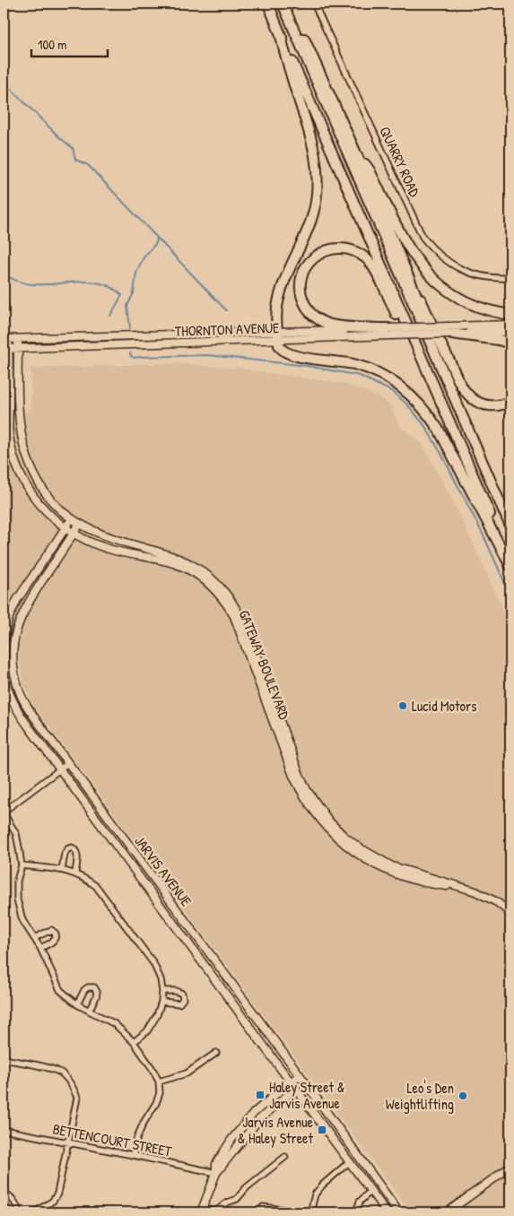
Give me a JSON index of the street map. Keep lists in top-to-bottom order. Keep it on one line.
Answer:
{"streets":{"main road":["THORNTON AVENUE","GATEWAY BOULEVARD","JARVIS AVENUE"],"street":["QUARRY ROAD","BETTENCOURT STREET"]},"crossings":[["THORNTON AVENUE","GATEWAY BOULEVARD"],["GATEWAY BOULEVARD","JARVIS AVENUE"]],"places":{"other":["Lucid Motors","Leo's Den Weightlifting"],"transit":["Haley Street & Jarvis Avenue","Jarvis Avenue & Haley Street"]},"scale_bar":"100 m"}
